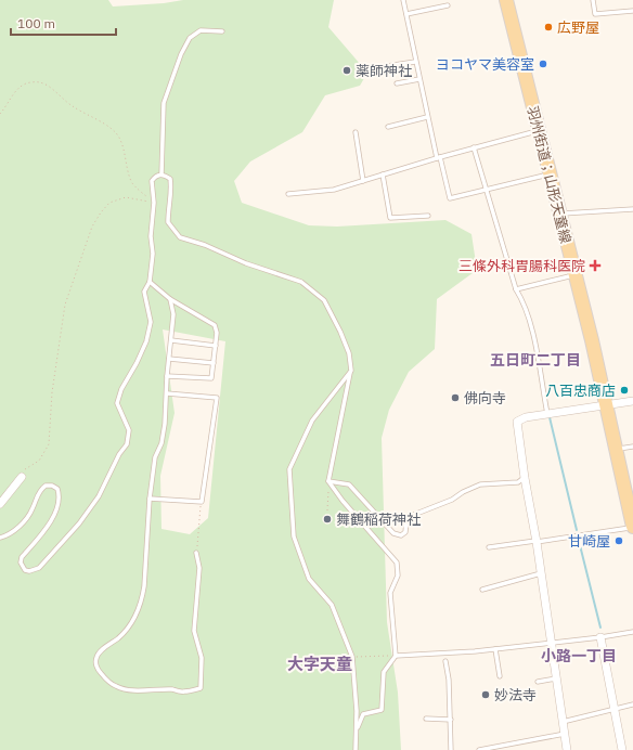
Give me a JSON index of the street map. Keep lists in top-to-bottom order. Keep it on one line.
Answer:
{"streets":{"main road":["羽州街道；山形天童線"]},"districts":["五日町二丁目","小路一丁目","大字天童"],"places":{"other":["広野屋","ヨコヤマ美容室","薬師神社","八百忠商店","佛向寺","舞鶴稲荷神社","甘崎屋","妙法寺"],"health":["三條外科胃腸科医院"]},"scale_bar":"100 m"}
